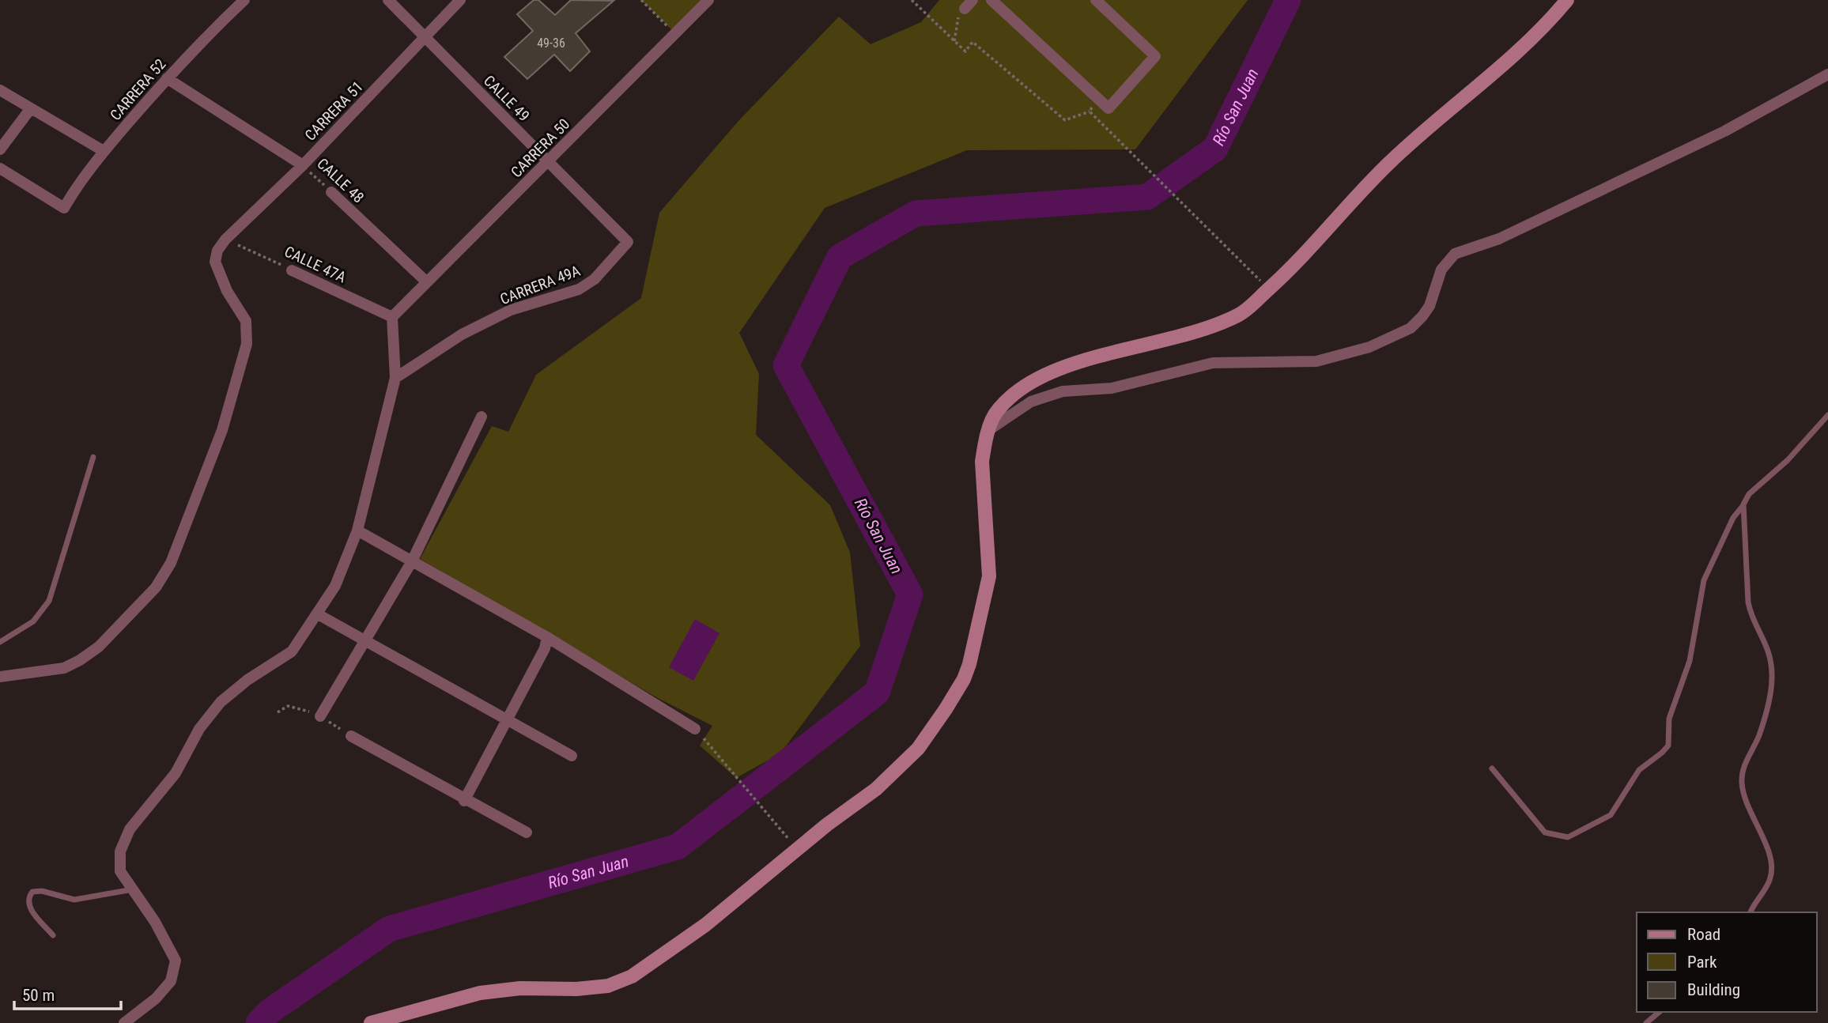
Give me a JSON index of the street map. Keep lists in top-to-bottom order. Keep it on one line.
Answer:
{"streets":{"street":["CARRERA 52","CALLE 49","CARRERA 51","CARRERA 50","CALLE 48","CALLE 47A","CARRERA 49A"]},"crossings":[["CARRERA 52","CALLE 48"],["CALLE 49","CARRERA 51"],["CALLE 49","CARRERA 50"],["CALLE 49","CARRERA 49A"],["CARRERA 51","CALLE 48"],["CARRERA 51","CALLE 47A"],["CARRERA 50","CALLE 48"],["CARRERA 50","CALLE 47A"]],"water":["Río San Juan"],"house_numbers":["49-36"],"legend":["Road","Park","Building"],"scale_bar":"50 m"}
